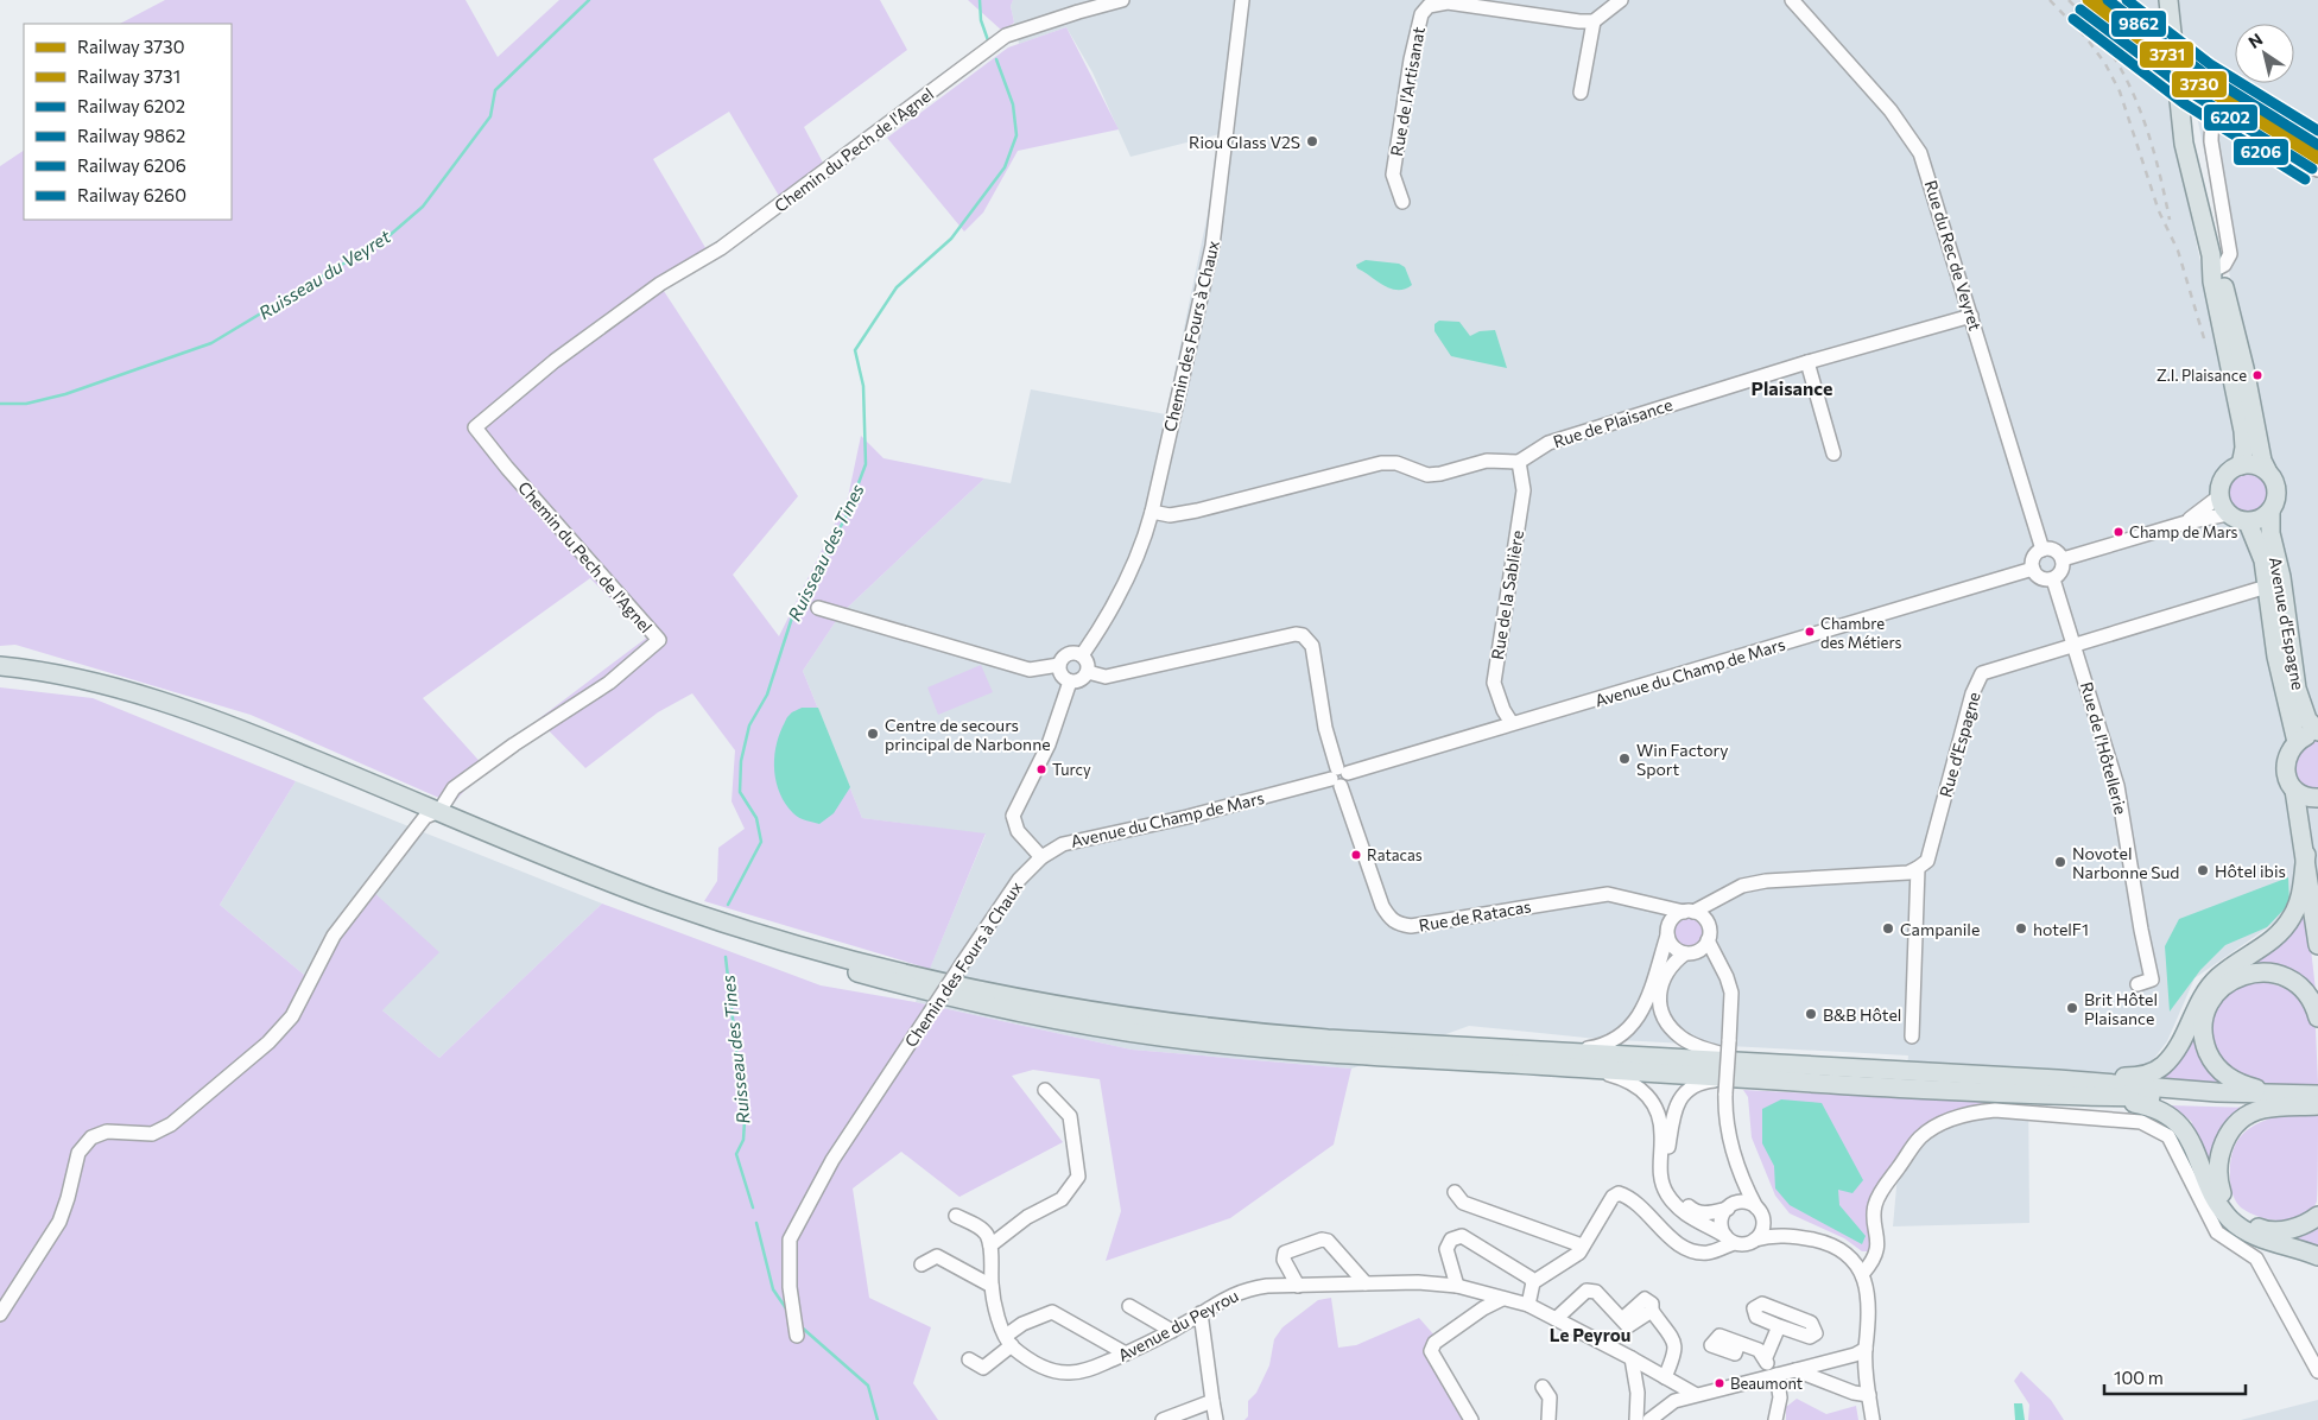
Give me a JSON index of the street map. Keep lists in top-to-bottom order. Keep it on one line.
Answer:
{"streets":{"main road":["Avenue d'Espagne"],"street":["Rue de l'Artisanat","Chemin du Pech de l'Agnel","Rue du Rec de Veyret","Chemin des Fours à Chaux","Rue de Plaisance","Rue de la Sablière","Avenue du Champ de Mars","Rue d'Espagne","Rue de l'Hôtellerie","Rue de Ratacas","Avenue du Peyrou"]},"crossings":[["Rue du Rec de Veyret","Rue de Plaisance"],["Rue du Rec de Veyret","Avenue du Champ de Mars"],["Chemin des Fours à Chaux","Avenue du Champ de Mars"],["Chemin des Fours à Chaux","Rue de Ratacas"],["Rue de Plaisance","Rue de la Sablière"],["Rue de la Sablière","Avenue du Champ de Mars"],["Avenue d'Espagne","Rue d'Espagne"],["Avenue du Champ de Mars","Rue de Ratacas"],["Rue d'Espagne","Rue de l'Hôtellerie"]],"districts":["Plaisance","Le Peyrou"],"water":["Ruisseau du Veyret","Ruisseau des Tines"],"places":["Riou Glass V2S","Z.I. Plaisance","Champ de Mars","Chambre des Métiers","Centre de secours principal de Narbonne","Win Factory Sport","Turcy","Ratacas","Novotel Narbonne Sud","Hôtel ibis","Campanile","hotelF1","Brit Hôtel Plaisance","B&B Hôtel","Beaumont"],"lines":["rail line 3730","rail line 3731","rail line 9862","rail line 6260","rail line 6202","rail line 6206"],"legend":["Railway 3730","Railway 3731","Railway 6202","Railway 9862","Railway 6206","Railway 6260"],"scale_bar":"100 m","north":"top left"}
